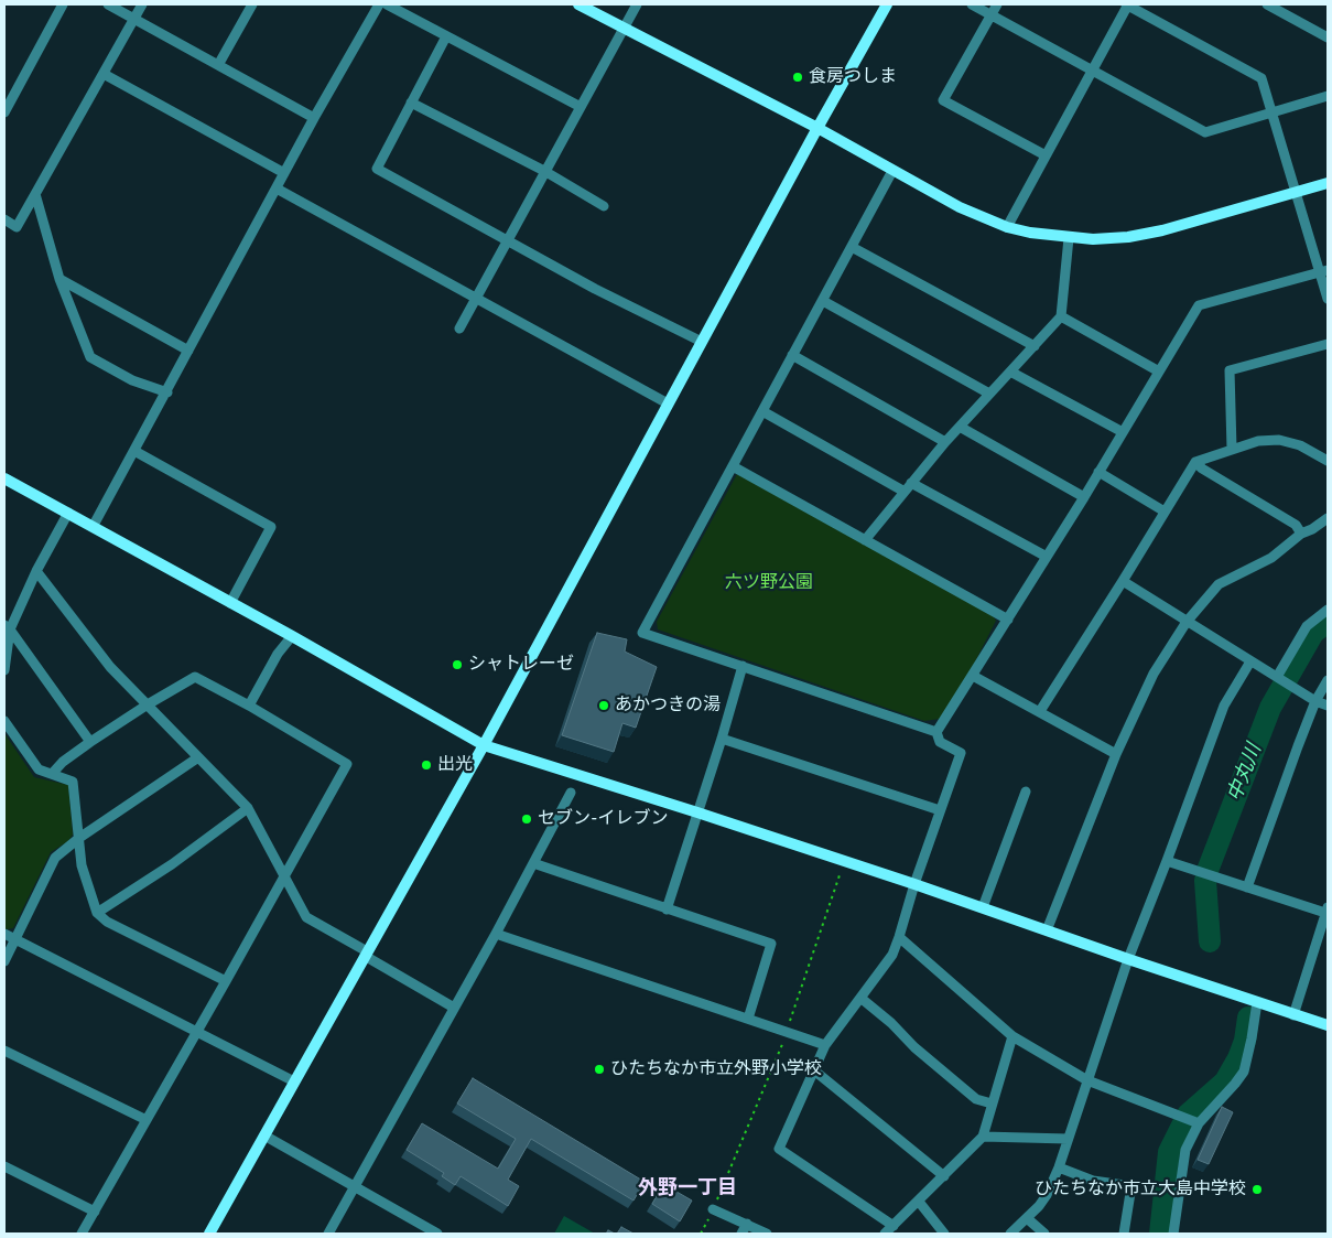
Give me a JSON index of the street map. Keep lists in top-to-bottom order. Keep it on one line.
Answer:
{"districts":["外野一丁目"],"water":["中丸川"],"parks":["六ツ野公園"],"places":["食房つしま","シャトレーゼ","あかつきの湯","出光","セブン-イレブン","ひたちなか市立外野小学校","ひたちなか市立大島中学校"]}
